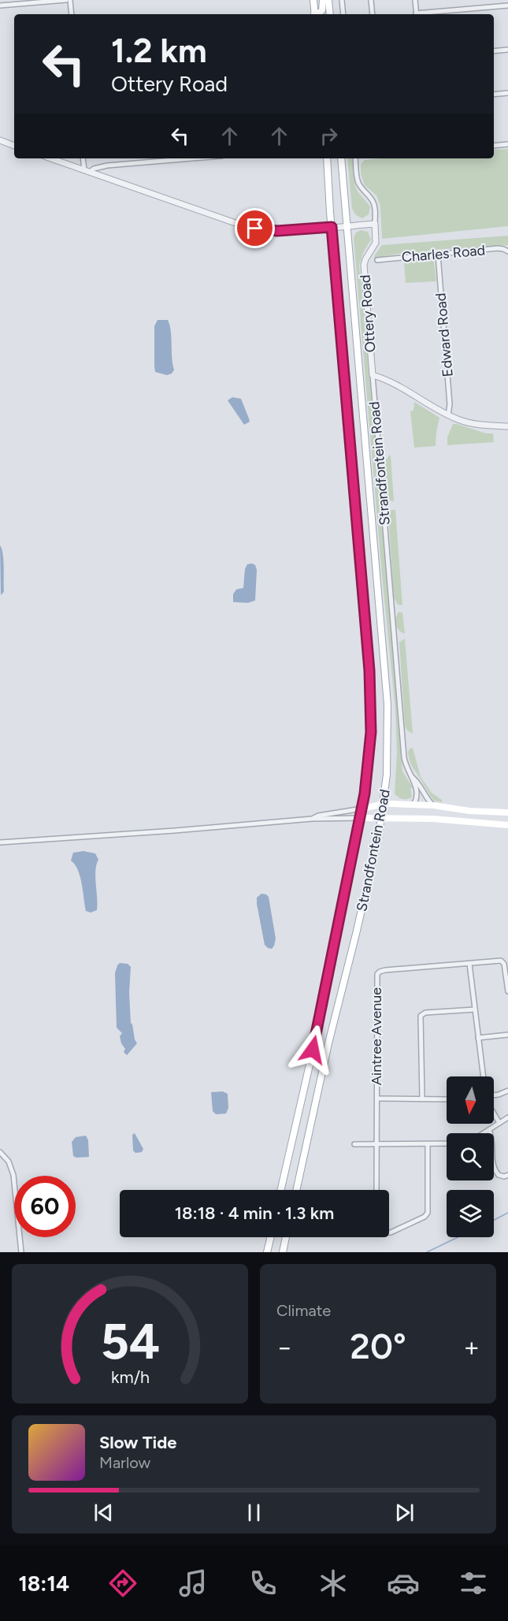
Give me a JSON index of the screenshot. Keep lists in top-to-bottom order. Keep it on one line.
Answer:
{"streets":{"main road":["Strandfontein Road"],"street":["Charles Road","Ottery Road","Edward Road","Aintree Avenue"]},"crossings":[["Charles Road","Edward Road"],["Ottery Road","Strandfontein Road"]],"north":"bottom","page":{"turn":["1.2 km","Ottery Road"],"limit":"60","trip":"18:18 · 4 min · 1.3 km","tile":"Climate","heat":["−","20°","+"],"song":["Slow Tide","Marlow"],"tabs":"18:14","gauge":["54","km/h"]}}
